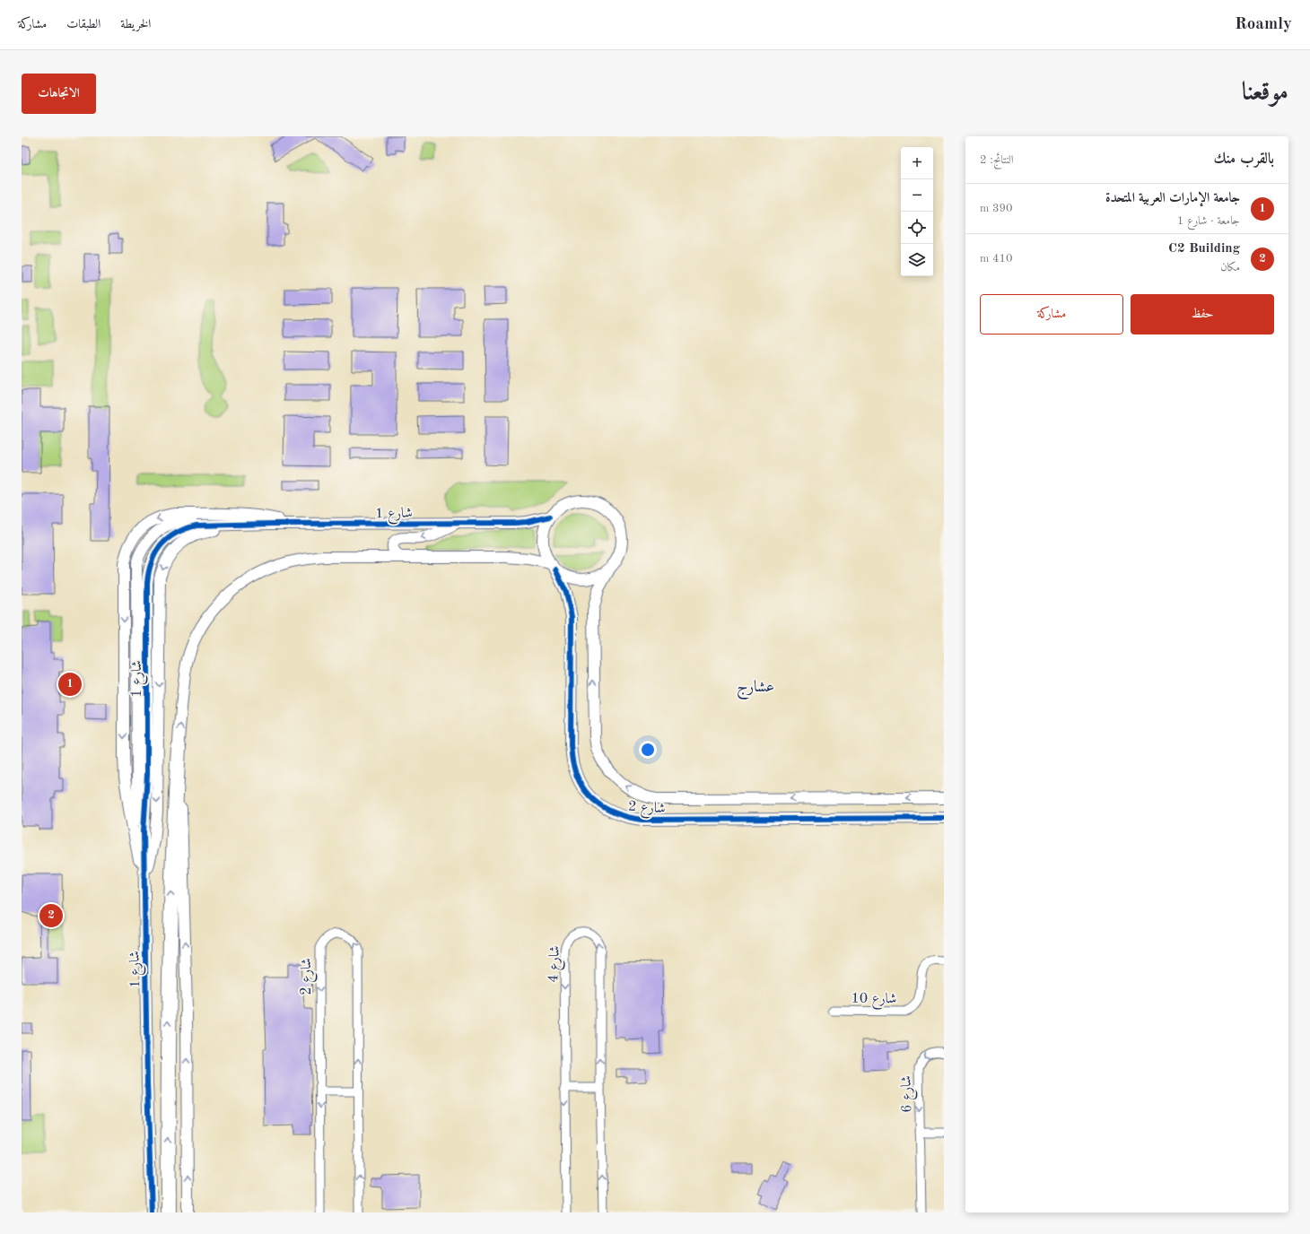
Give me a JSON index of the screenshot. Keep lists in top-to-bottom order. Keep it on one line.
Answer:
{"streets":{"street":["شارع 1","شارع 2","شارع 4","شارع 10","شارع 6"]},"crossings":[["شارع 1","شارع 2"]],"one_way":["شارع 6"],"districts":["عشارج"],"page":{"header":"Roamly","nav":["الخريطة","الطبقات","مشاركة"],"title":"موقعنا","buttons":["الاتجاهات",["حفظ","مشاركة"]],"heading":["بالقرب منك","النتائج: 2"],"map_buttons":["+","−"],"list":[{"mark":"1","name":"جامعة الإمارات العربية المتحدة","note":"جامعة · شارع 1","value":"390 m"},{"mark":"2","name":"C2 Building","note":"مكان","value":"410 m"}],"pins":["1","2"]}}
